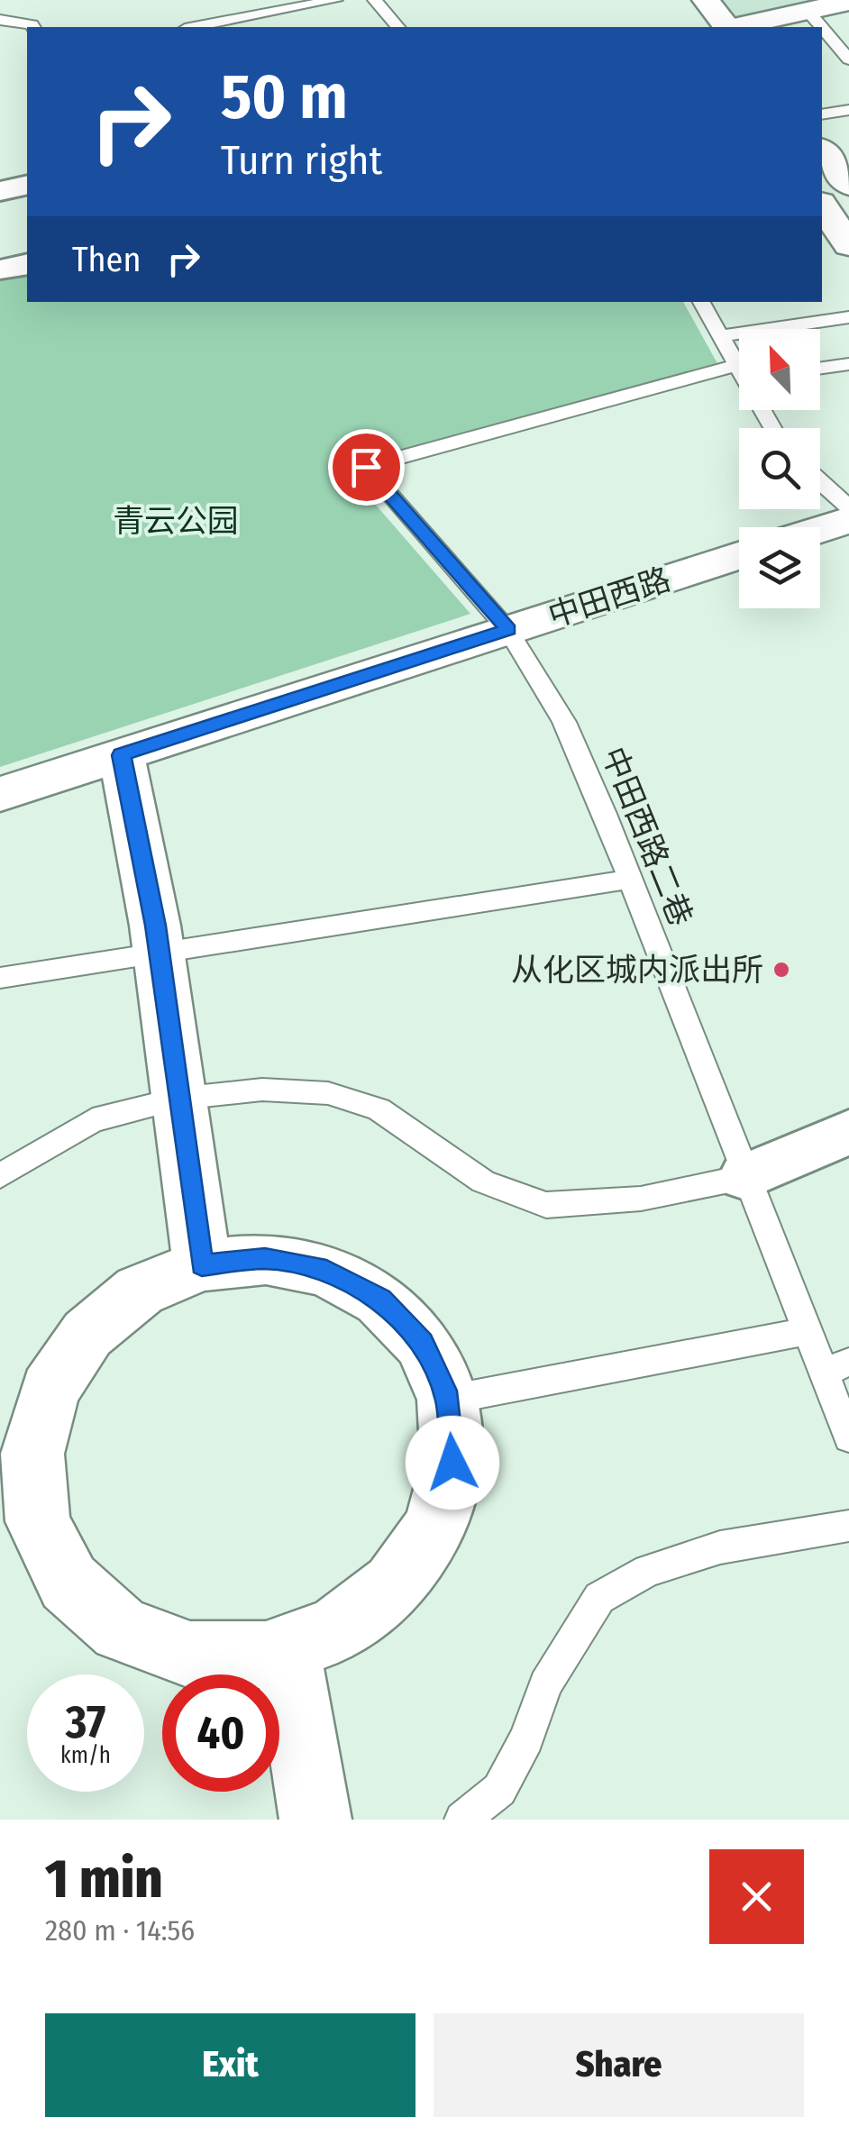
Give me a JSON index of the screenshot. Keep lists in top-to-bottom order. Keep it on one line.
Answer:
{"streets":{"street":["中田西路"],"lane":["中田西路二巷"]},"crossings":[["中田西路","中田西路二巷"]],"parks":["青云公园"],"places":["从化区城内派出所"],"north":"top left","page":{"turn":["50 m","Turn right"],"then":"Then","speed":"37 km/h","limit":"40","heading":["1 min","280 m · 14:56"],"buttons":["Exit","Share"]}}
